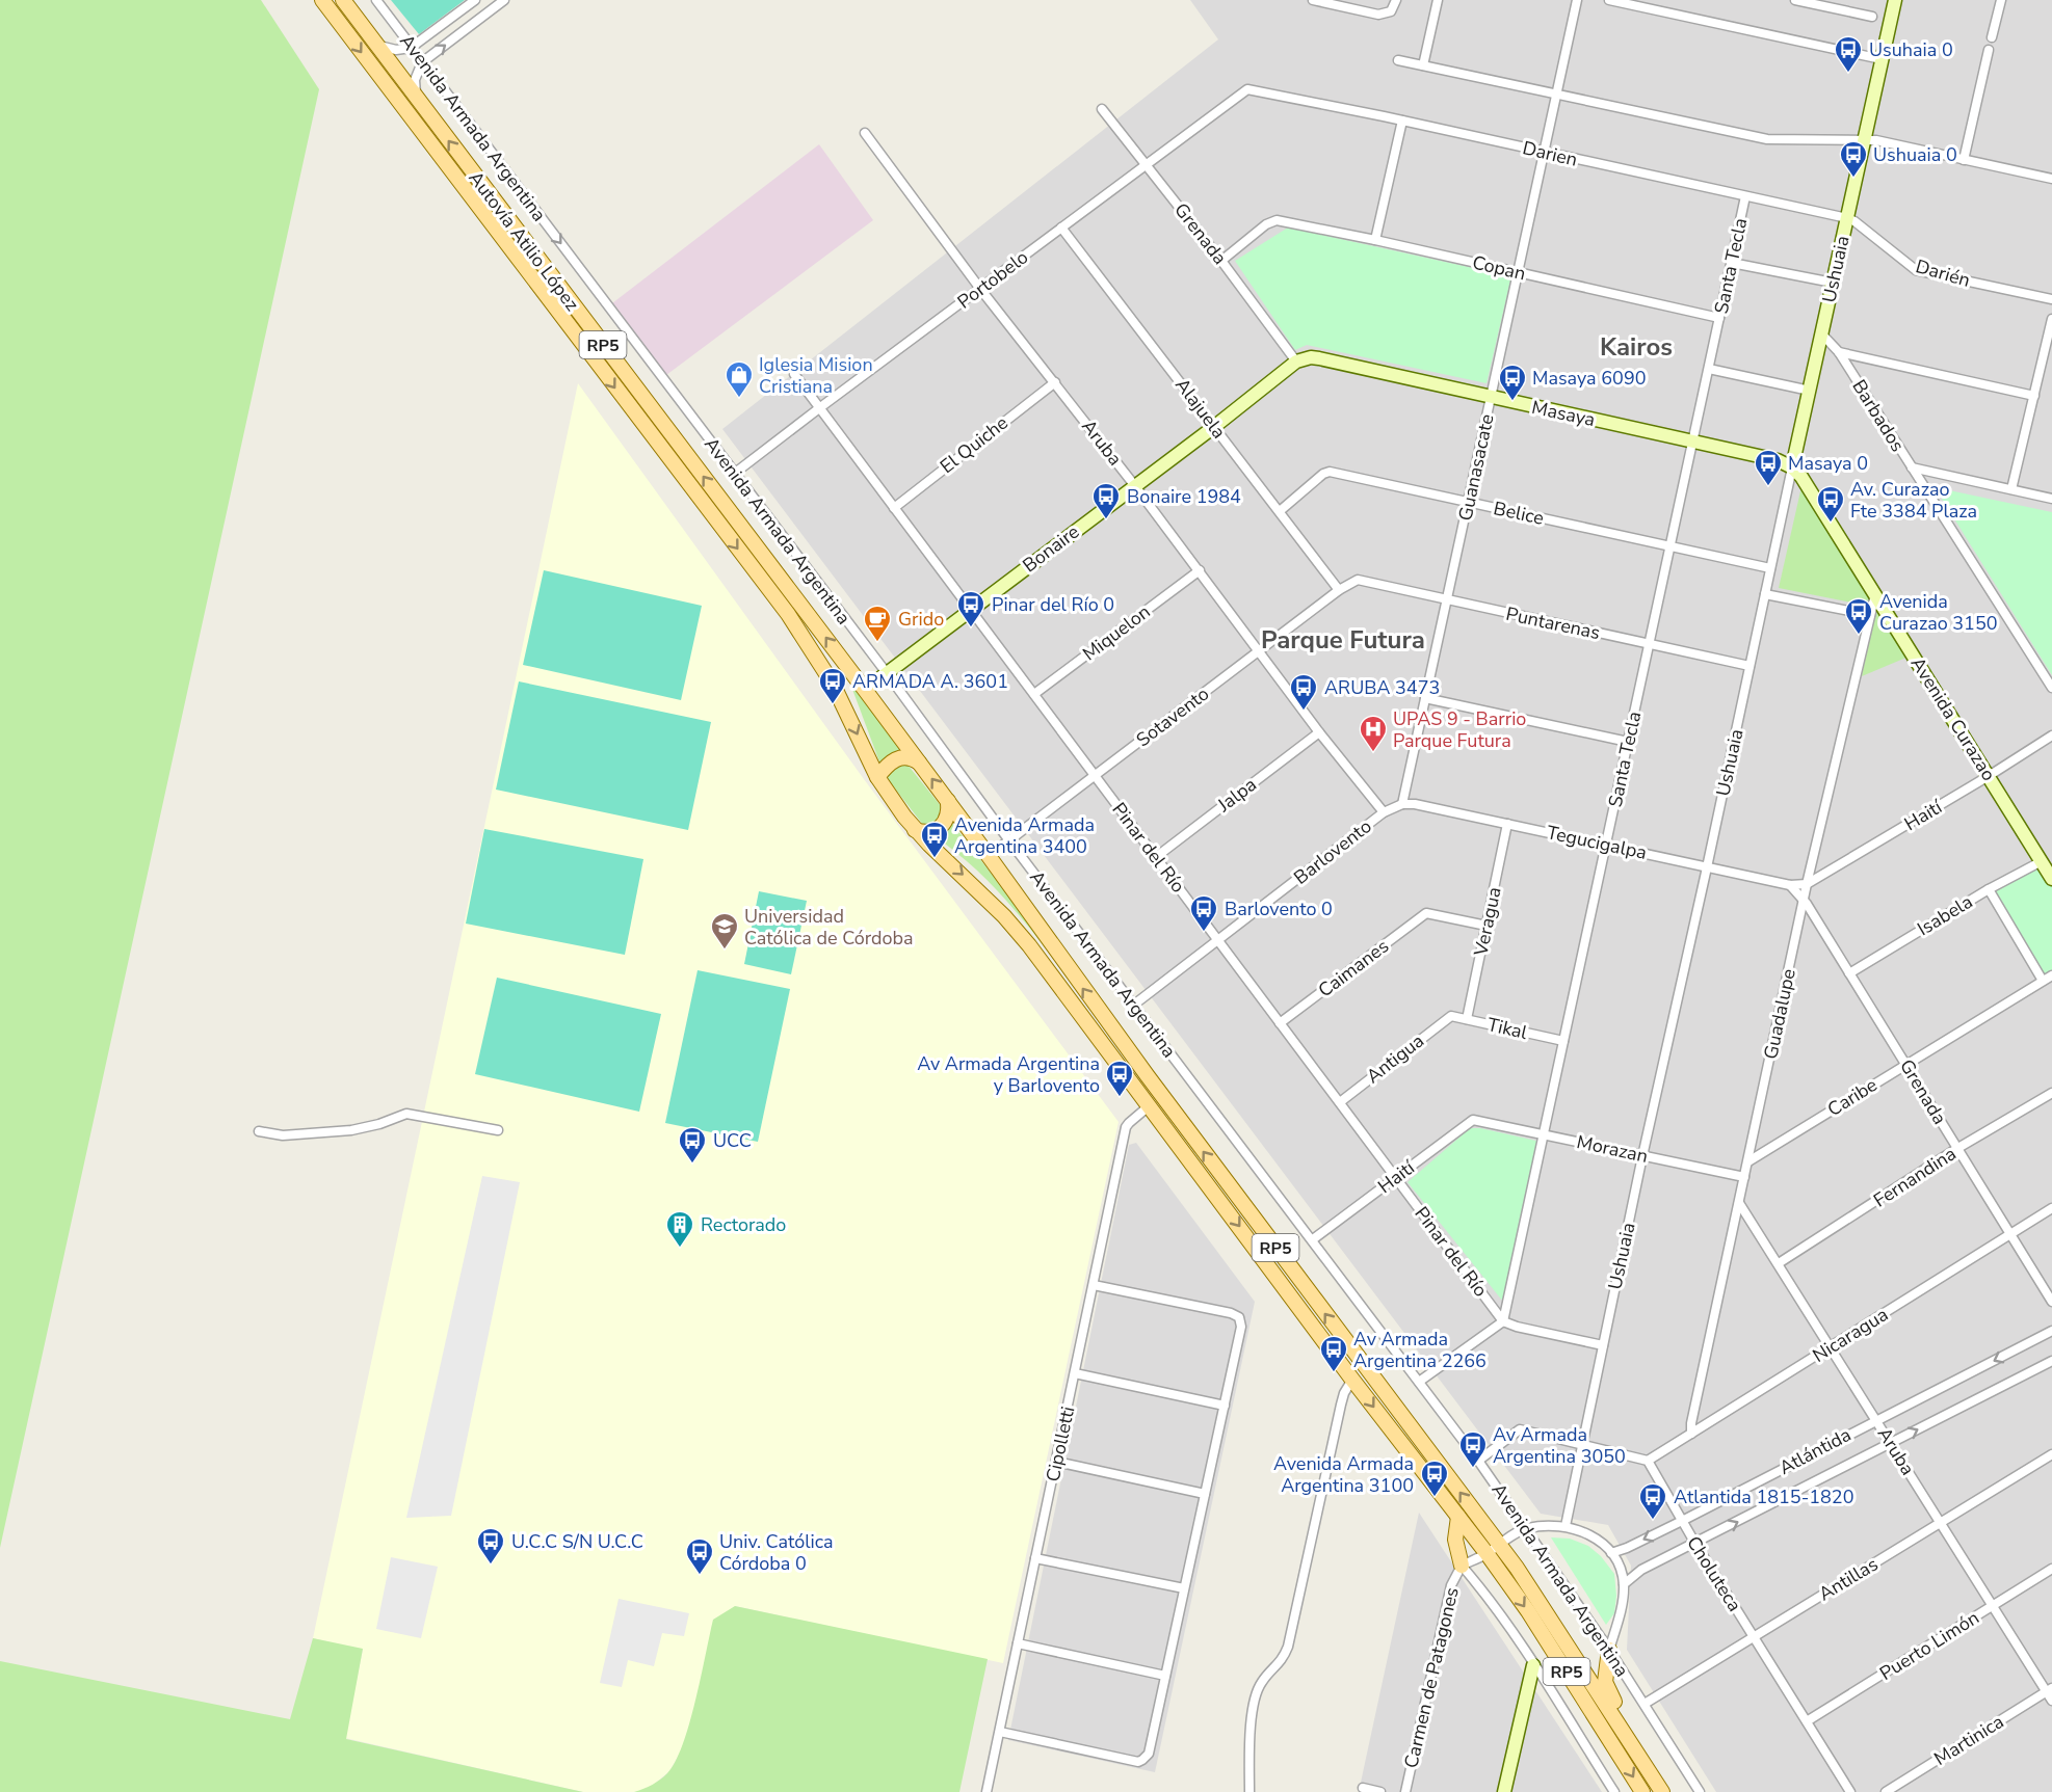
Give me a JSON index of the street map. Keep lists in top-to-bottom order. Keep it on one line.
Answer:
{"streets":{"main road":["Avenida Armada Argentina","Autovía Atilio López","RP5"],"street":["Darien","Grenada","Santa Tecla","Copan","Ushuaia","Darién","Portobelo","Alajuela","Masaya","Barbados","Aruba","El Quiche","Guanasacate","Belice","Bonaire","Puntarenas","Miquelon","Sotavento","Avenida Curazao","Jalpa","Haití","Tegucigalpa","Pinar del Río","Barlovento","Isabela","Veragua","Caimanes","Guadalupe","Tikal","Antigua","Caribe","Morazan","Fernandina","Nicaragua","Cipolletti","Atlántida","Choluteca","Antillas","Puerto Limón","Carmen de Patagones","Martinica"]},"crossings":[["Avenida Armada Argentina","Autovía Atilio López"],["Avenida Armada Argentina","Portobelo"],["Avenida Armada Argentina","Bonaire"],["Avenida Armada Argentina","Sotavento"],["Avenida Armada Argentina","Haití"],["Avenida Armada Argentina","Barlovento"],["Avenida Armada Argentina","Antillas"],["Darien","Santa Tecla"],["Darien","Ushuaia"],["Darien","Darién"],["Darien","Portobelo"],["Darien","Guanasacate"],["Grenada","Copan"],["Grenada","Portobelo"],["Grenada","Masaya"],["Grenada","Bonaire"],["Grenada","Haití"],["Grenada","Tegucigalpa"],["Grenada","Isabela"],["Grenada","Guadalupe"],["Grenada","Caribe"],["Grenada","Fernandina"],["Grenada","Nicaragua"],["Autovía Atilio López","RP5"],["Autovía Atilio López","Bonaire"],["Santa Tecla","Copan"],["Santa Tecla","Masaya"],["Santa Tecla","Belice"],["Santa Tecla","Puntarenas"],["Santa Tecla","Tegucigalpa"],["Santa Tecla","Pinar del Río"],["Santa Tecla","Tikal"],["Santa Tecla","Morazan"],["Copan","Guanasacate"],["Ushuaia","Darién"],["Ushuaia","Masaya"],["Ushuaia","Barbados"],["Ushuaia","Belice"],["Ushuaia","Puntarenas"],["Ushuaia","Avenida Curazao"],["Ushuaia","Tegucigalpa"],["Ushuaia","Morazan"],["Portobelo","Alajuela"],["Portobelo","Aruba"],["Portobelo","Pinar del Río"],["RP5","Cipolletti"],["Alajuela","Belice"],["Alajuela","Bonaire"],["Alajuela","Sotavento"],["Masaya","Guanasacate"],["Masaya","Bonaire"],["Masaya","Avenida Curazao"],["Aruba","El Quiche"],["Aruba","Bonaire"],["Aruba","Miquelon"],["Aruba","Sotavento"],["Aruba","Jalpa"],["Aruba","Barlovento"],["Aruba","Guadalupe"],["Aruba","Fernandina"],["Aruba","Nicaragua"],["Aruba","Atlántida"],["Aruba","Antillas"],["Aruba","Puerto Limón"],["Aruba","Martinica"],["El Quiche","Pinar del Río"],["Guanasacate","Belice"],["Guanasacate","Puntarenas"],["Guanasacate","Tegucigalpa"],["Bonaire","Pinar del Río"],["Puntarenas","Sotavento"],["Miquelon","Pinar del Río"],["Sotavento","Pinar del Río"],["Avenida Curazao","Haití"],["Avenida Curazao","Isabela"],["Avenida Curazao","Guadalupe"],["Jalpa","Pinar del Río"],["Haití","Tegucigalpa"],["Haití","Pinar del Río"],["Haití","Guadalupe"],["Haití","Morazan"],["Tegucigalpa","Veragua"],["Pinar del Río","Barlovento"],["Pinar del Río","Caimanes"],["Pinar del Río","Antigua"],["Veragua","Caimanes"],["Veragua","Tikal"],["Guadalupe","Caribe"],["Guadalupe","Morazan"],["Guadalupe","Nicaragua"],["Tikal","Antigua"],["Nicaragua","Choluteca"],["Atlántida","Choluteca"],["Choluteca","Antillas"],["Choluteca","Puerto Limón"]],"districts":["Kairos","Parque Futura"],"places":{"bus stop":["Usuhaia 0","Ushuaia 0","Masaya 6090","Masaya 0","Bonaire 1984","Av. Curazao Fte 3384 Plaza","Pinar del Río 0","Avenida Curazao 3150","ARMADA A. 3601","ARUBA 3473","Avenida Armada Argentina 3400","Barlovento 0","Av Armada Argentina y Barlovento","UCC","Av Armada Argentina 2266","Av Armada Argentina 3050","Avenida Armada Argentina 3100","Atlantida 1815-1820","U.C.C S/N U.C.C","Univ. Católica Córdoba 0"],"shop":["Iglesia Mision Cristiana"],"cafe":["Grido"],"hospital":["UPAS 9 - Barrio Parque Futura"],"school or university":["Universidad Católica de Córdoba"],"building":["Rectorado"]}}
